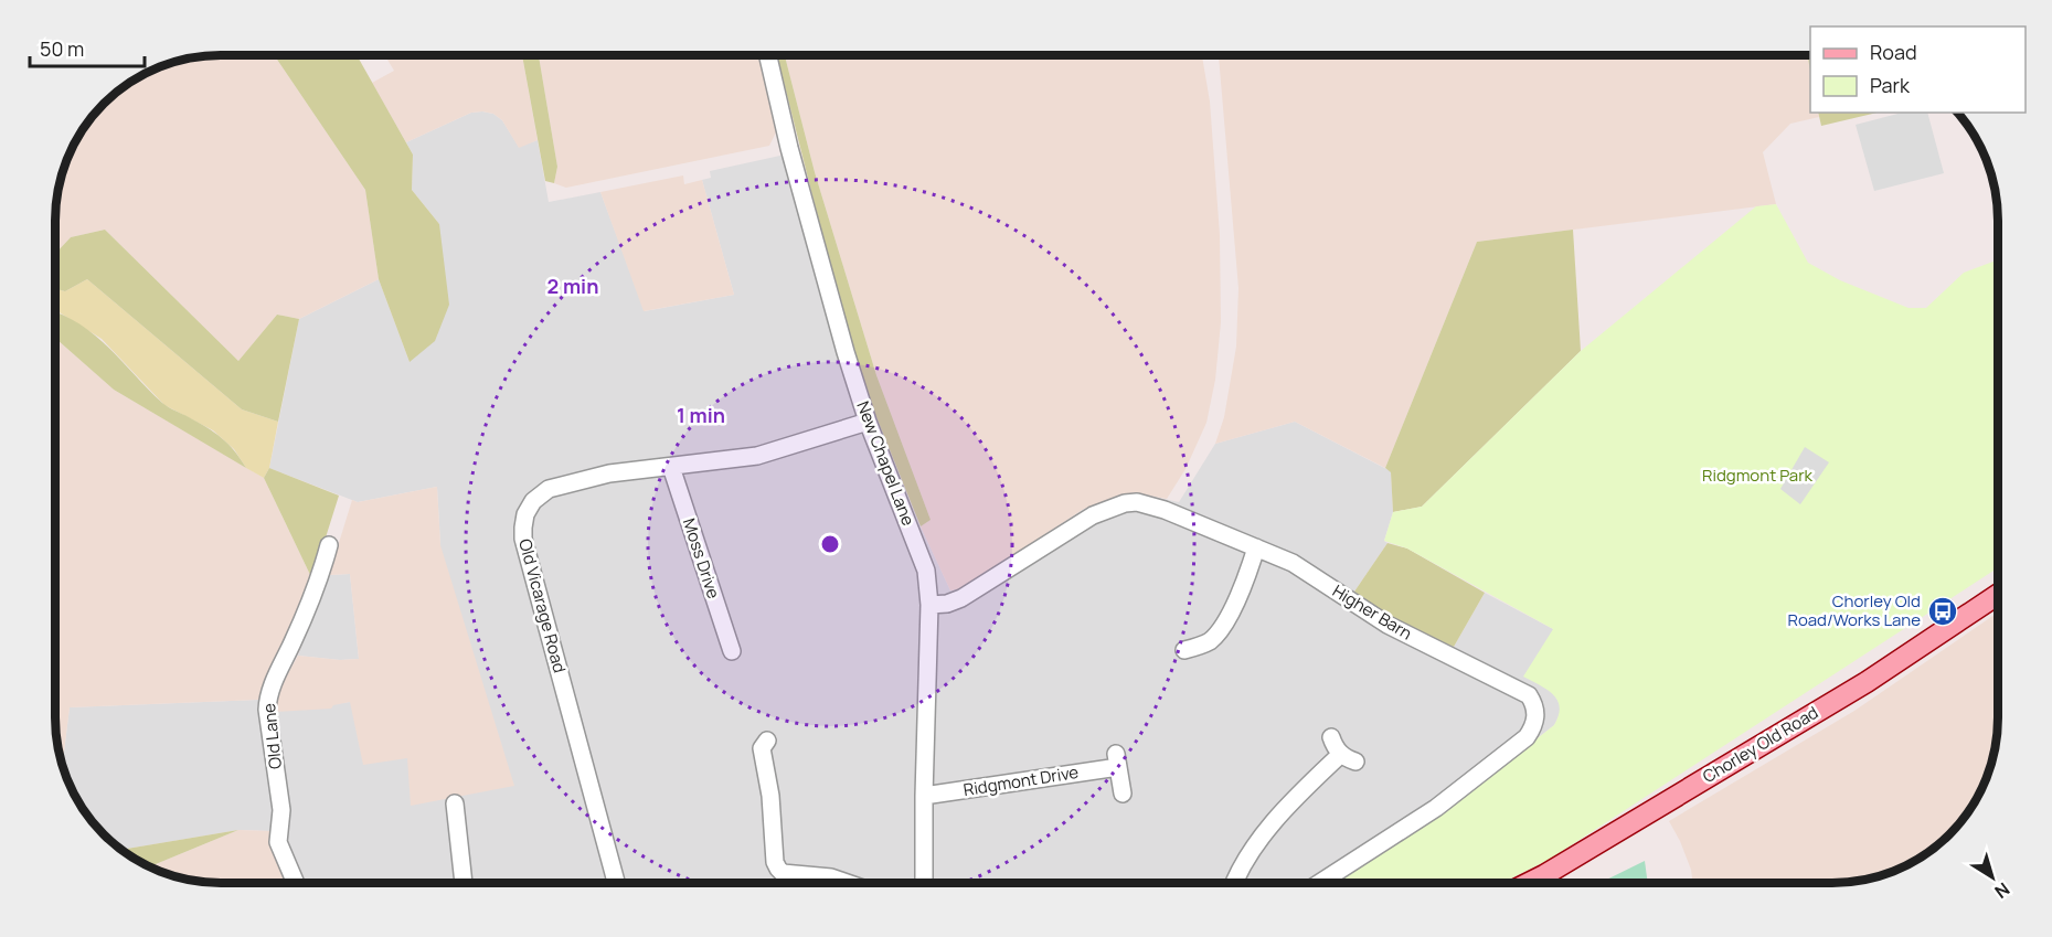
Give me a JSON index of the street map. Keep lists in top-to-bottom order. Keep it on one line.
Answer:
{"streets":{"main road":["Chorley Old Road"],"street":["New Chapel Lane","Moss Drive","Old Vicarage Road","Higher Barn","Old Lane","Ridgmont Drive"]},"crossings":[["New Chapel Lane","Old Vicarage Road"],["New Chapel Lane","Higher Barn"],["New Chapel Lane","Ridgmont Drive"],["Moss Drive","Old Vicarage Road"]],"parks":["Ridgmont Park"],"places":{"bus stop":["Chorley Old Road/Works Lane"]},"legend":["Road","Park"],"scale_bar":"50 m","north":"bottom right","rings":["2 min","1 min"]}
